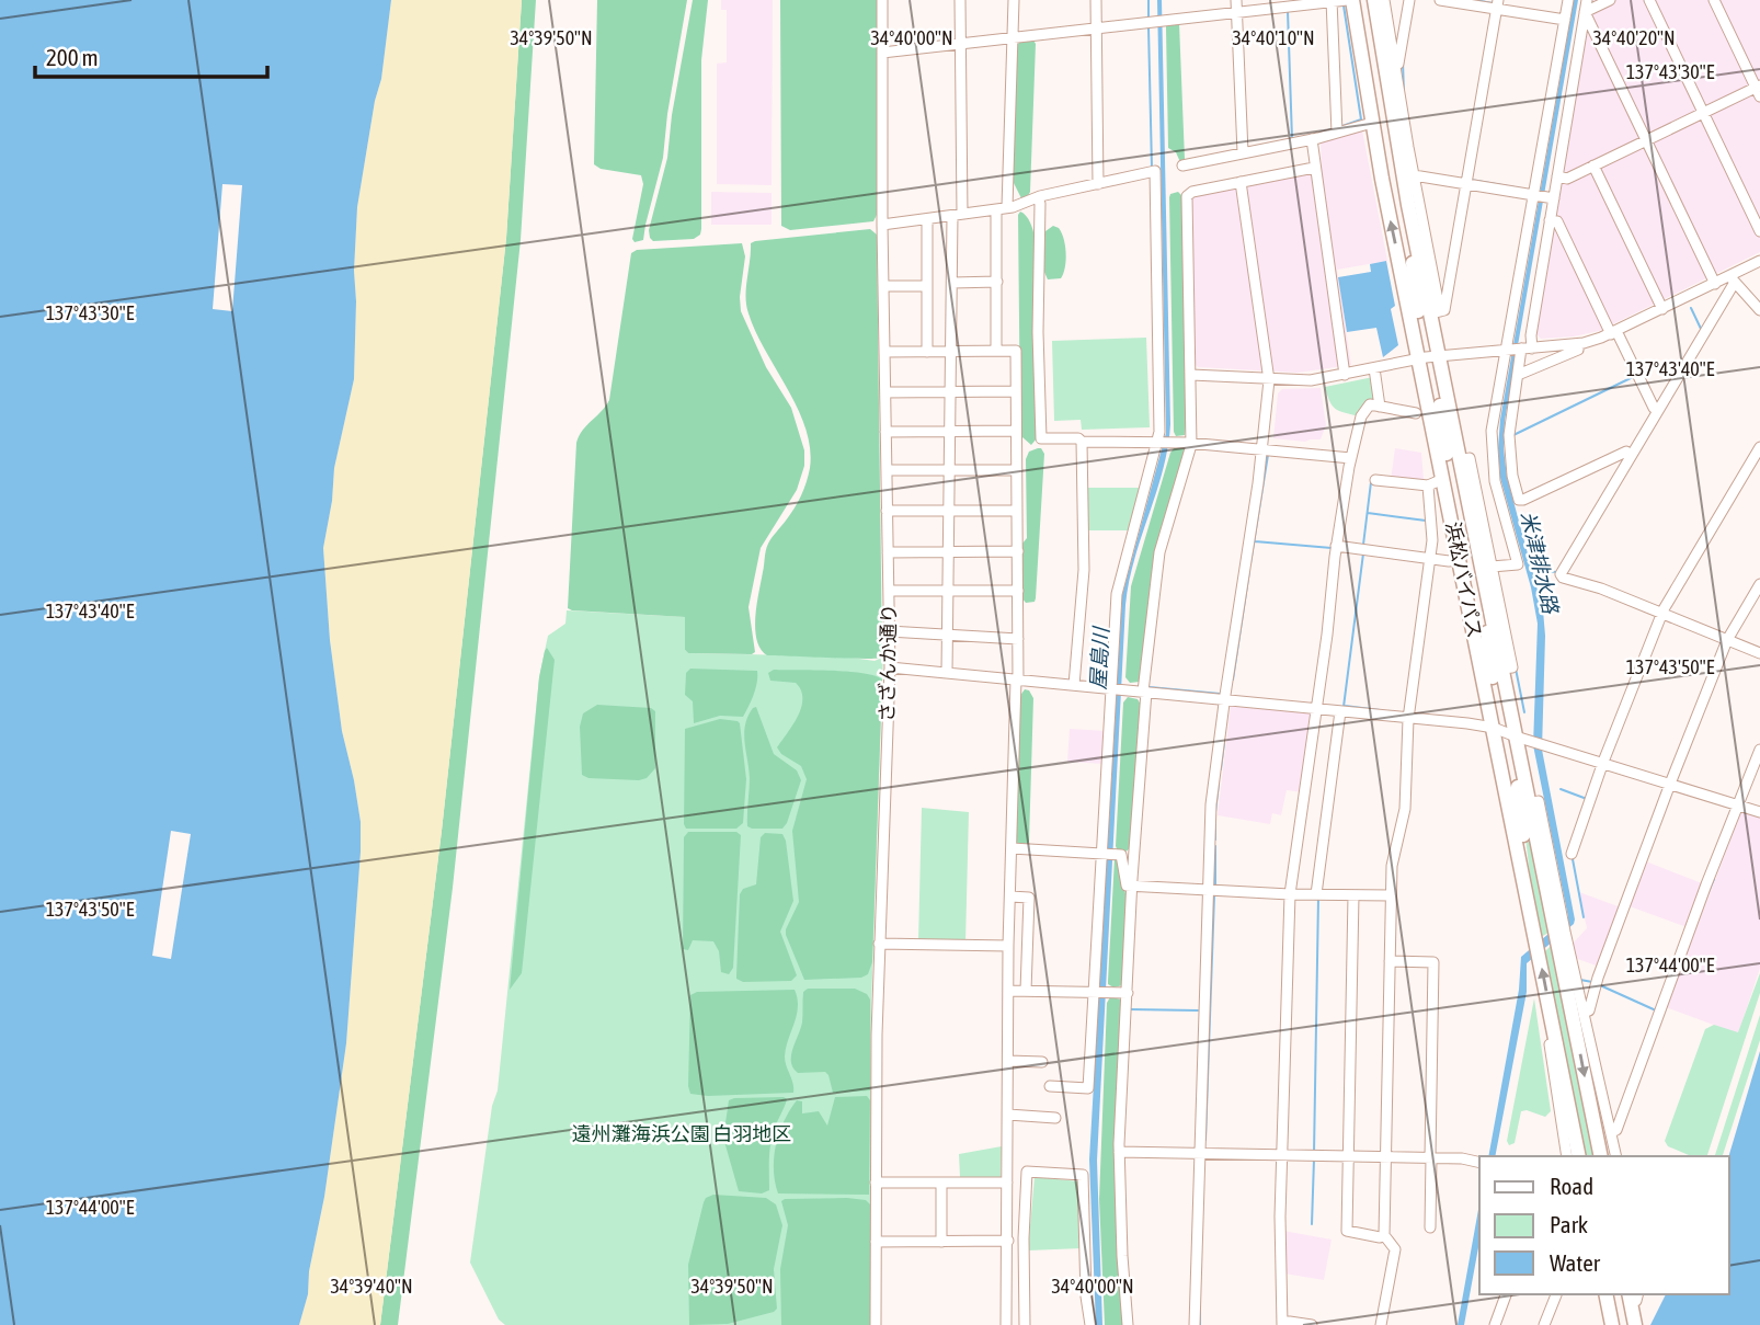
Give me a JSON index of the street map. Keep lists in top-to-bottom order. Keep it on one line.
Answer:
{"streets":{"highway":["浜松バイパス"],"street":["さざんか通り"]},"water":["米津排水路","屋島川"],"parks":["遠州灘海浜公園 白羽地区"],"legend":["Road","Park","Water"],"scale_bar":"200 m","coordinates":["34°39'50\"N","34°40'00\"N","34°40'10\"N","34°40'20\"N","137°43'30\"E","137°43'40\"E","137°43'50\"E","137°44'00\"E","34°39'40\"N"]}
